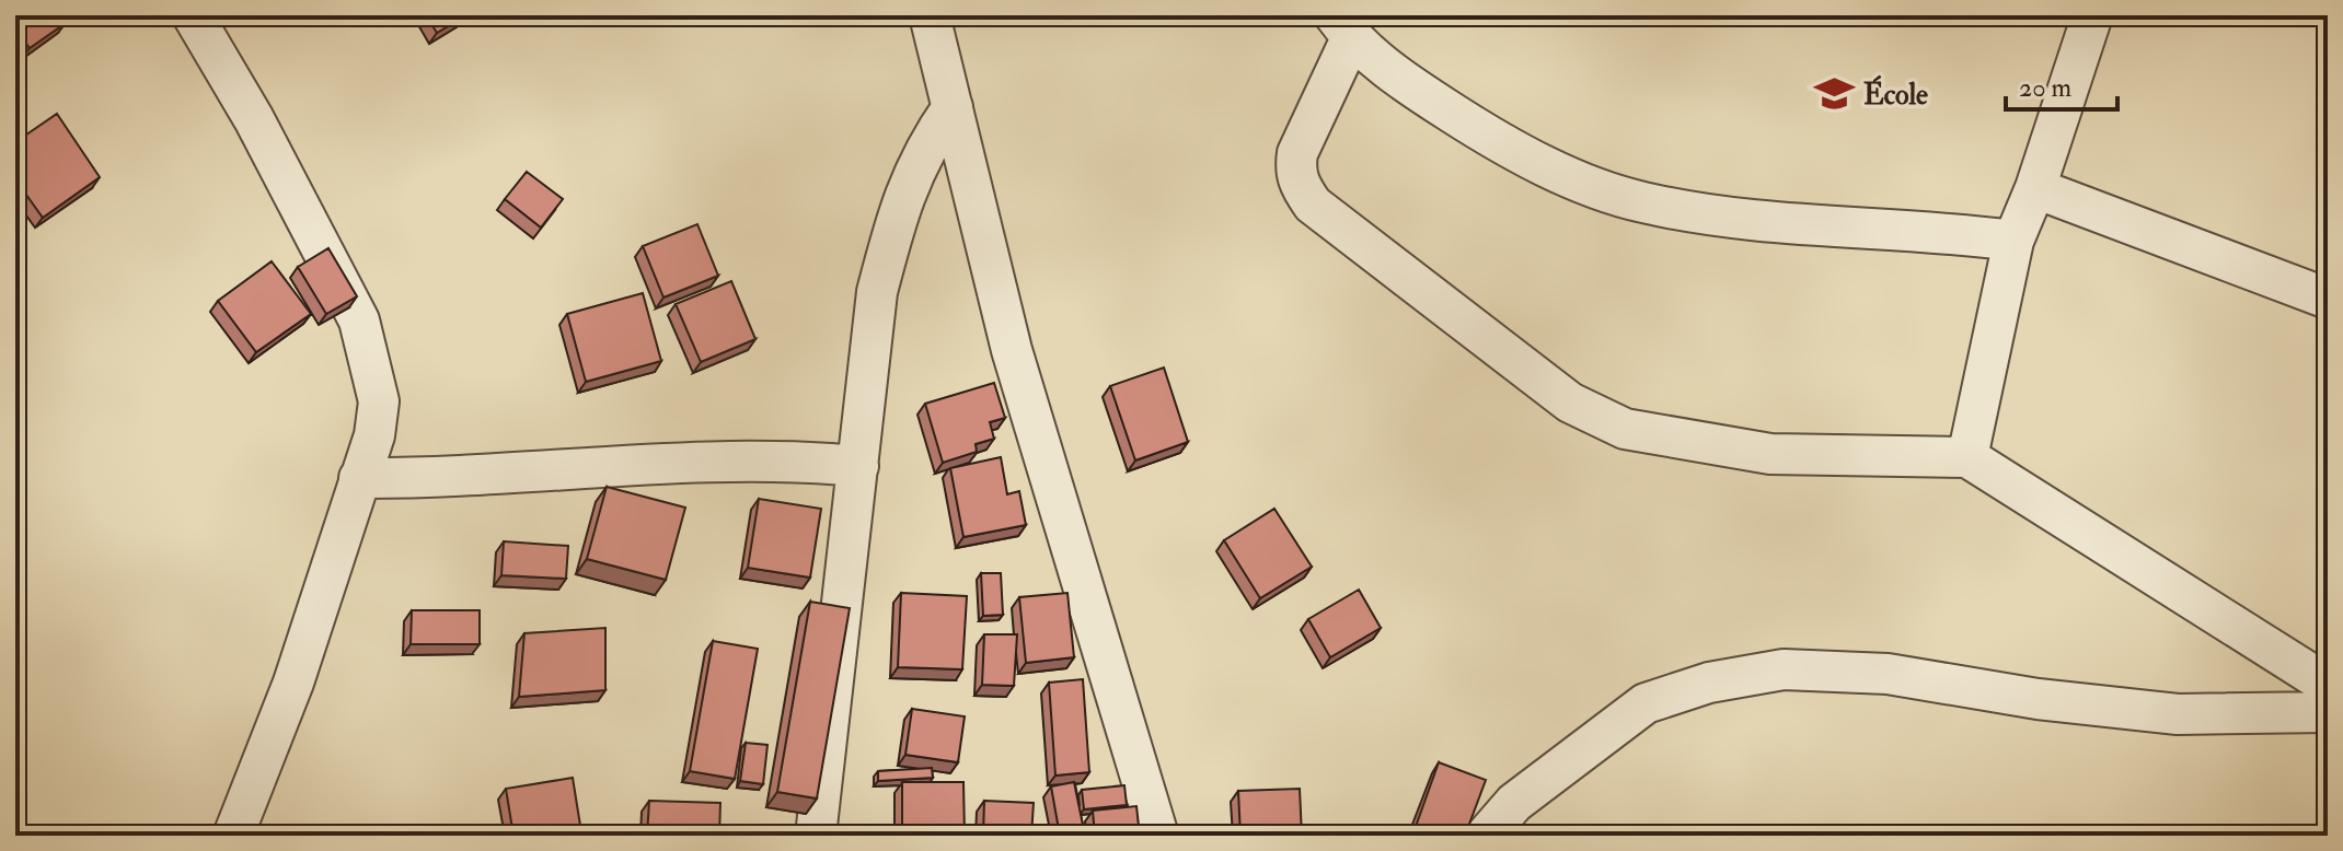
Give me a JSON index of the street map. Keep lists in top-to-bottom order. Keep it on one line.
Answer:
{"places":{"school or university":["École"]},"scale_bar":"20 m"}
